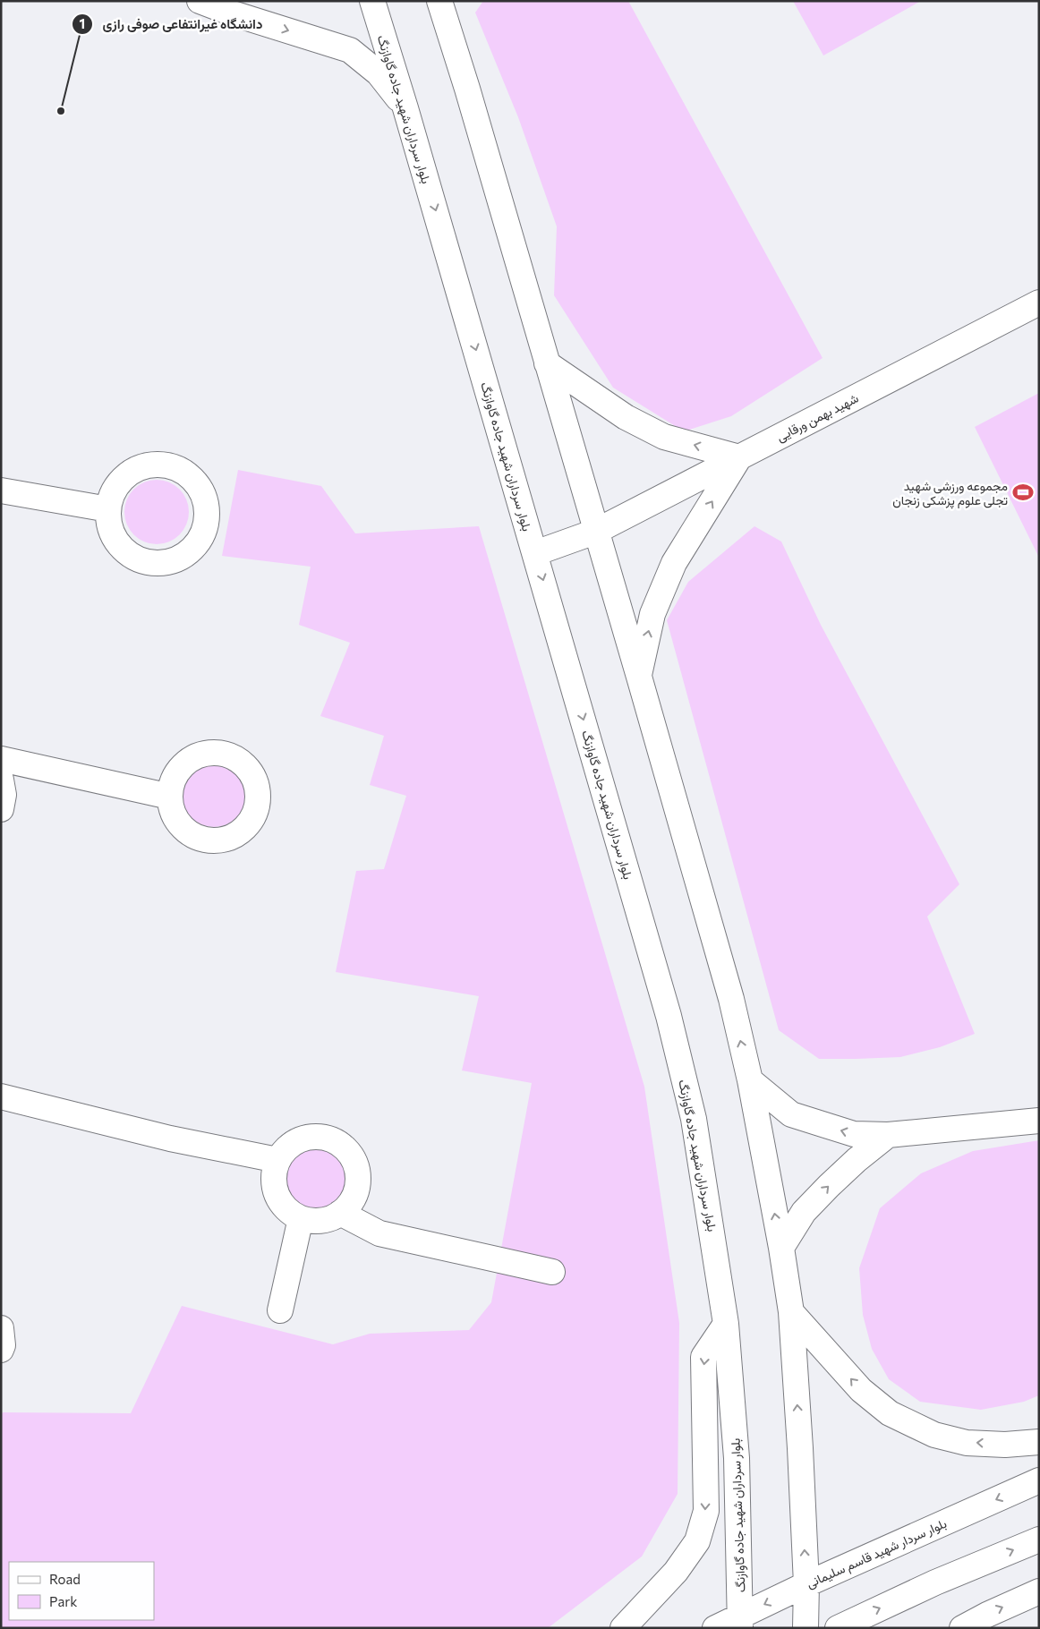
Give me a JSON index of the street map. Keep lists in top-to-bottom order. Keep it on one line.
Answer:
{"streets":{"main road":["بلوار سرداران شهید جاده گاوازنگ","شهید بهمن ورقایی","بلوار سردار شهید قاسم سلیمانی"]},"crossings":[["بلوار سرداران شهید جاده گاوازنگ","شهید بهمن ورقایی"],["بلوار سرداران شهید جاده گاوازنگ","بلوار سردار شهید قاسم سلیمانی"]],"places":{"other":["دانشگاه غیرانتفاعی صوفی رازی"],"sports":["مجموعه ورزشی شهید تجلی علوم پزشکی زنجان"]},"legend":["Road","Park"]}
